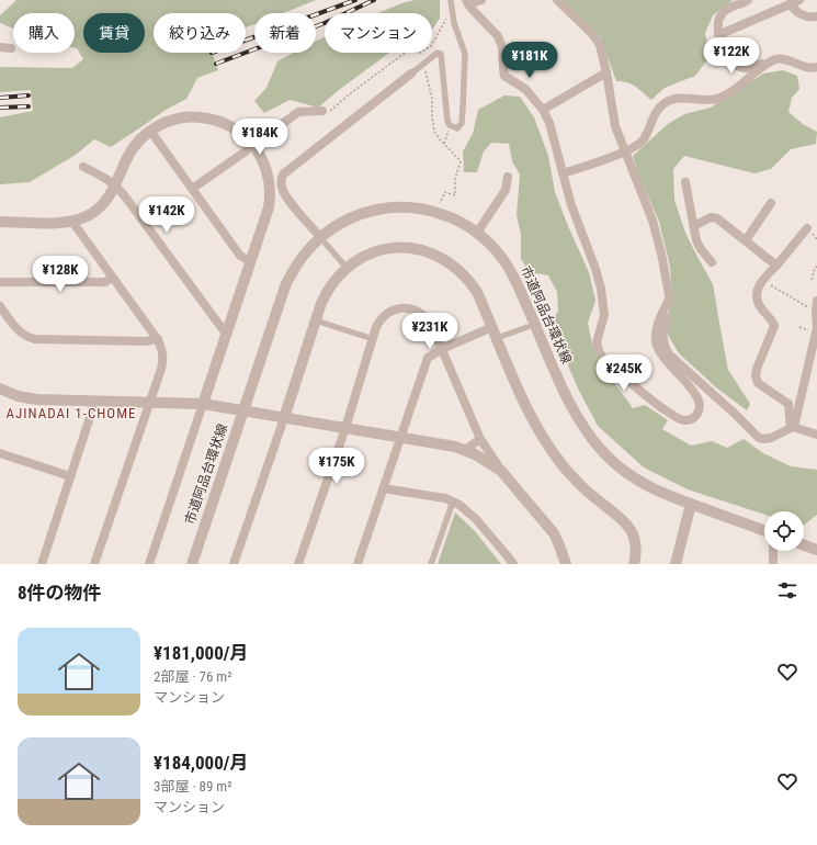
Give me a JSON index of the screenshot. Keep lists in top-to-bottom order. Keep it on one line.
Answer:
{"streets":{"street":["市道阿品台環状線"]},"districts":["AJINADAI 1-CHOME"],"page":{"chip":["購入","賃貸","絞り込み","新着","マンション"],"price":["¥122K","¥181K","¥184K","¥142K","¥128K","¥231K","¥245K","¥175K"],"heading":"8件の物件","list":[{"name":"¥181,000/月","note":"2部屋 · 76 m² · マンション"},{"name":"¥184,000/月","note":"3部屋 · 89 m² · マンション"}]}}
